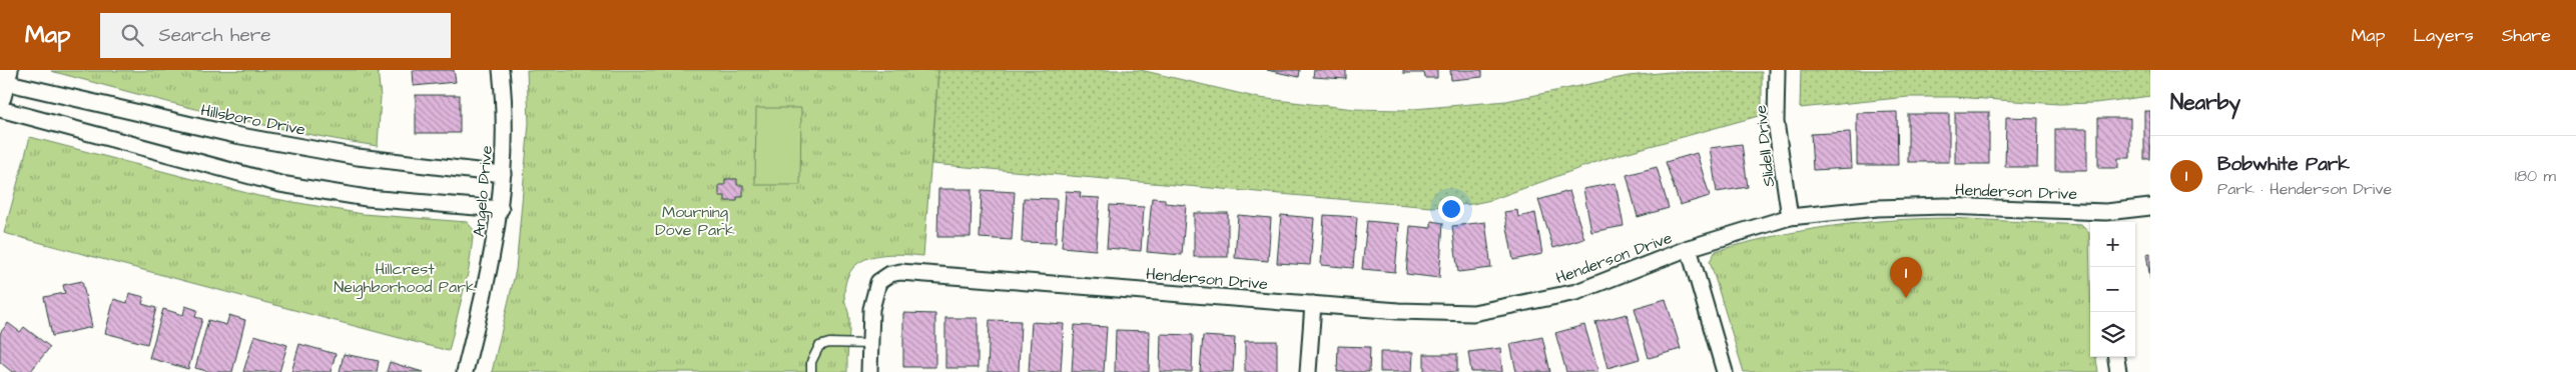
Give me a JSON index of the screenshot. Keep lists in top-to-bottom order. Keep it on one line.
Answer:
{"streets":{"street":["Hillsboro Drive","Slidell Drive","Angelo Drive","Henderson Drive"]},"crossings":[["Hillsboro Drive","Angelo Drive"],["Slidell Drive","Henderson Drive"]],"parks":["Mourning Dove Park","Hillcrest Neighborhood Park"],"page":{"header":"Map","search":"Search here","nav":["Map","Layers","Share"],"heading":"Nearby","list":[{"mark":"1","name":"Bobwhite Park","note":"Park · Henderson Drive","value":"180 m"}],"map_buttons":["+","−"],"pins":"1"}}
